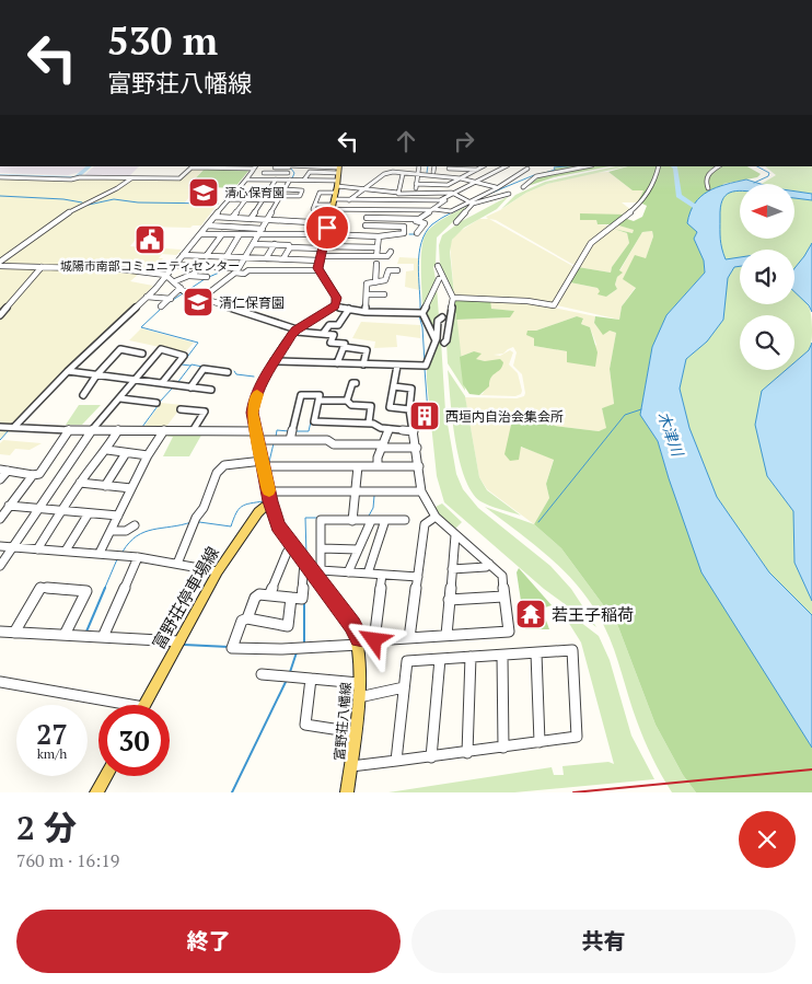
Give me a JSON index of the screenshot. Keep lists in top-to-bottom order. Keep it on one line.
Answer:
{"streets":{"main road":["富野荘停車場線","富野荘八幡線"]},"water":["木津川"],"places":{"school or university":["清心保育園","清仁保育園"],"public building":["城陽市南部コミュニティセンター"],"building":["西垣内自治会集会所"],"temple":["若王子稲荷"]},"north":"left","page":{"turn":["530 m","富野荘八幡線"],"speed":"27 km/h","limit":"30","heading":["2 分","760 m · 16:19"],"buttons":["終了","共有"]}}
